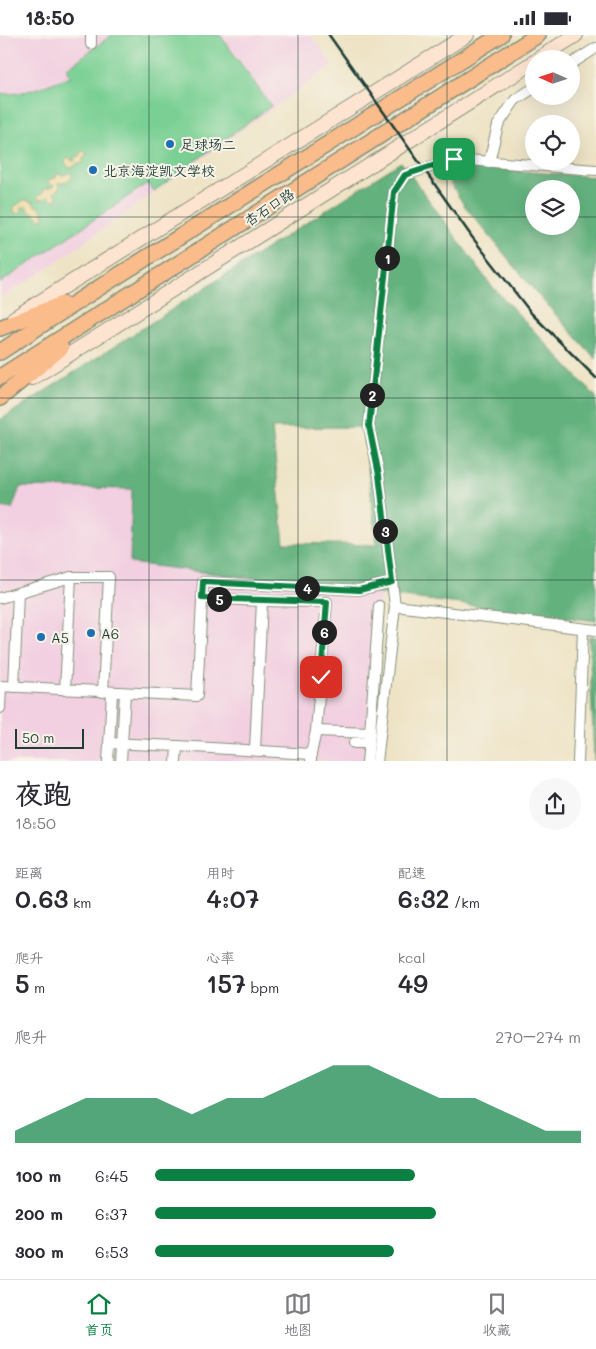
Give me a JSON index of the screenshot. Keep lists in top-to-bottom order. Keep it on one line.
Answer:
{"streets":{"main road":["杏石口路"]},"places":["足球场二","北京海淀凯文学校","A6","A5"],"scale_bar":"50 m","north":"left","page":{"status":"18:50","pins":["1","2","3","4","5","6"],"scale":"50 m","heading":["夜跑","18:50"],"stats":[["距离","0.63 km"],["用时","4:07"],["配速","6:32 /km"],["爬升","5 m"],["心率","157 bpm"],["kcal","49"]],"chart":["爬升","270–274 m"],"list":[{"name":"100 m","note":"6:45"},{"name":"200 m","note":"6:37"},{"name":"300 m","note":"6:53"}],"tabs":["首页","地图","收藏"]}}
